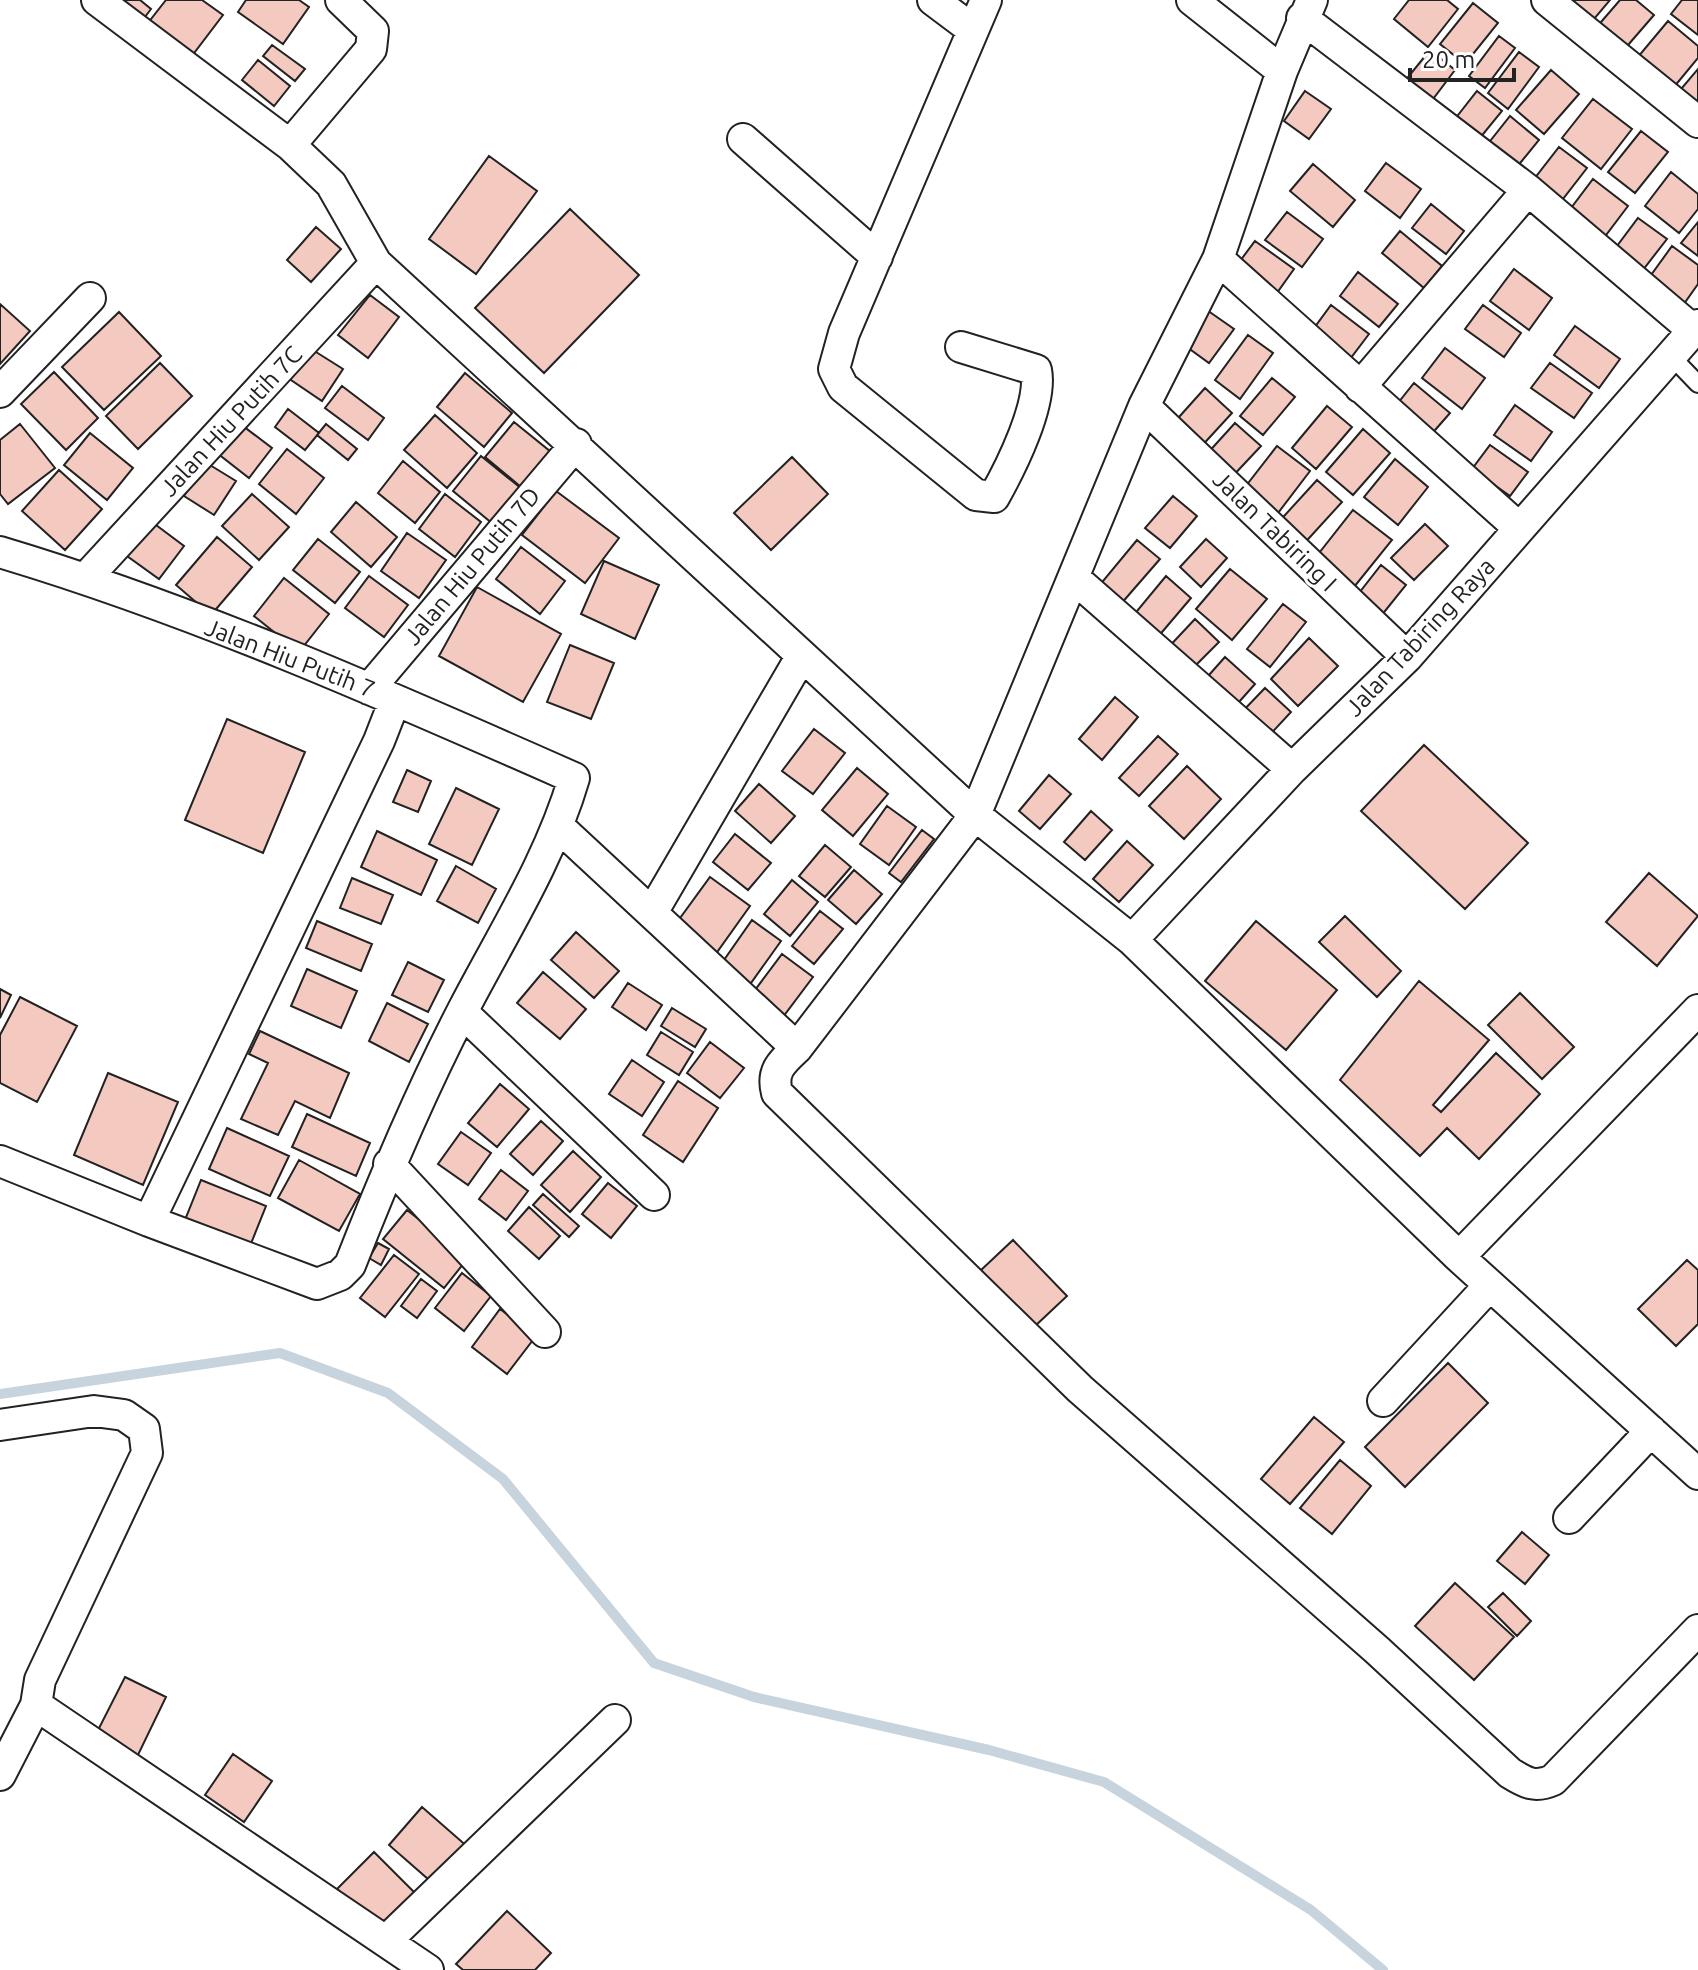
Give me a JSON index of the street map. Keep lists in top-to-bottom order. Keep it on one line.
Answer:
{"streets":{"street":["Jalan Hiu Putih 7C","Jalan Tabiring I","Jalan Hiu Putih 7D","Jalan Tabiring Raya","Jalan Hiu Putih 7"]},"crossings":[["Jalan Hiu Putih 7C","Jalan Hiu Putih 7"],["Jalan Tabiring I","Jalan Tabiring Raya"],["Jalan Hiu Putih 7D","Jalan Hiu Putih 7"]],"scale_bar":"20 m"}
